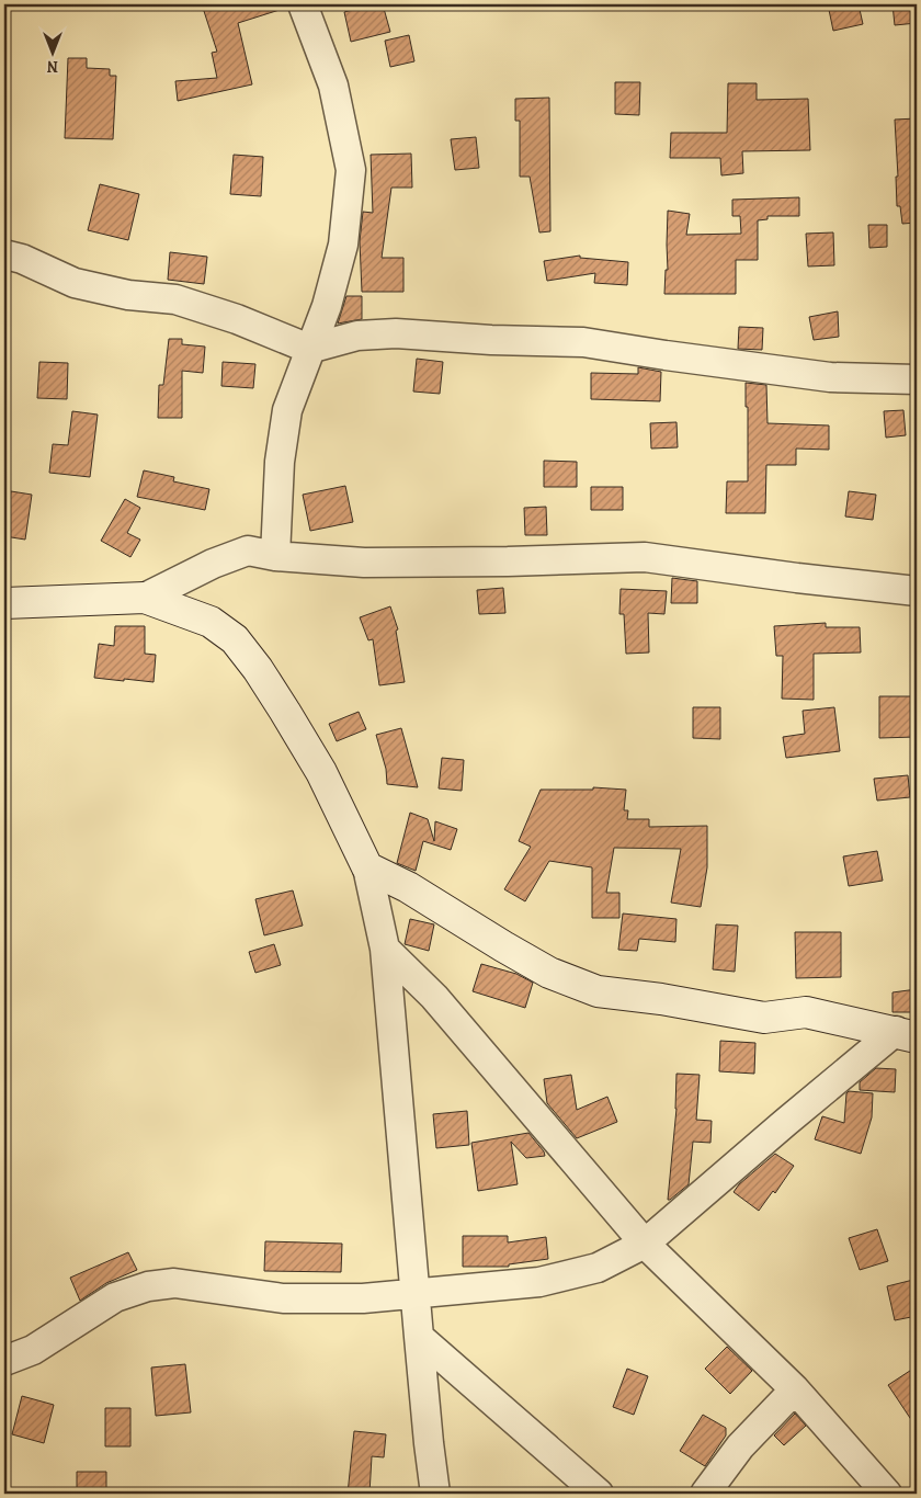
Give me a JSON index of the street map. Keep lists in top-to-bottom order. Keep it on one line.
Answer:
{"north":"bottom"}
